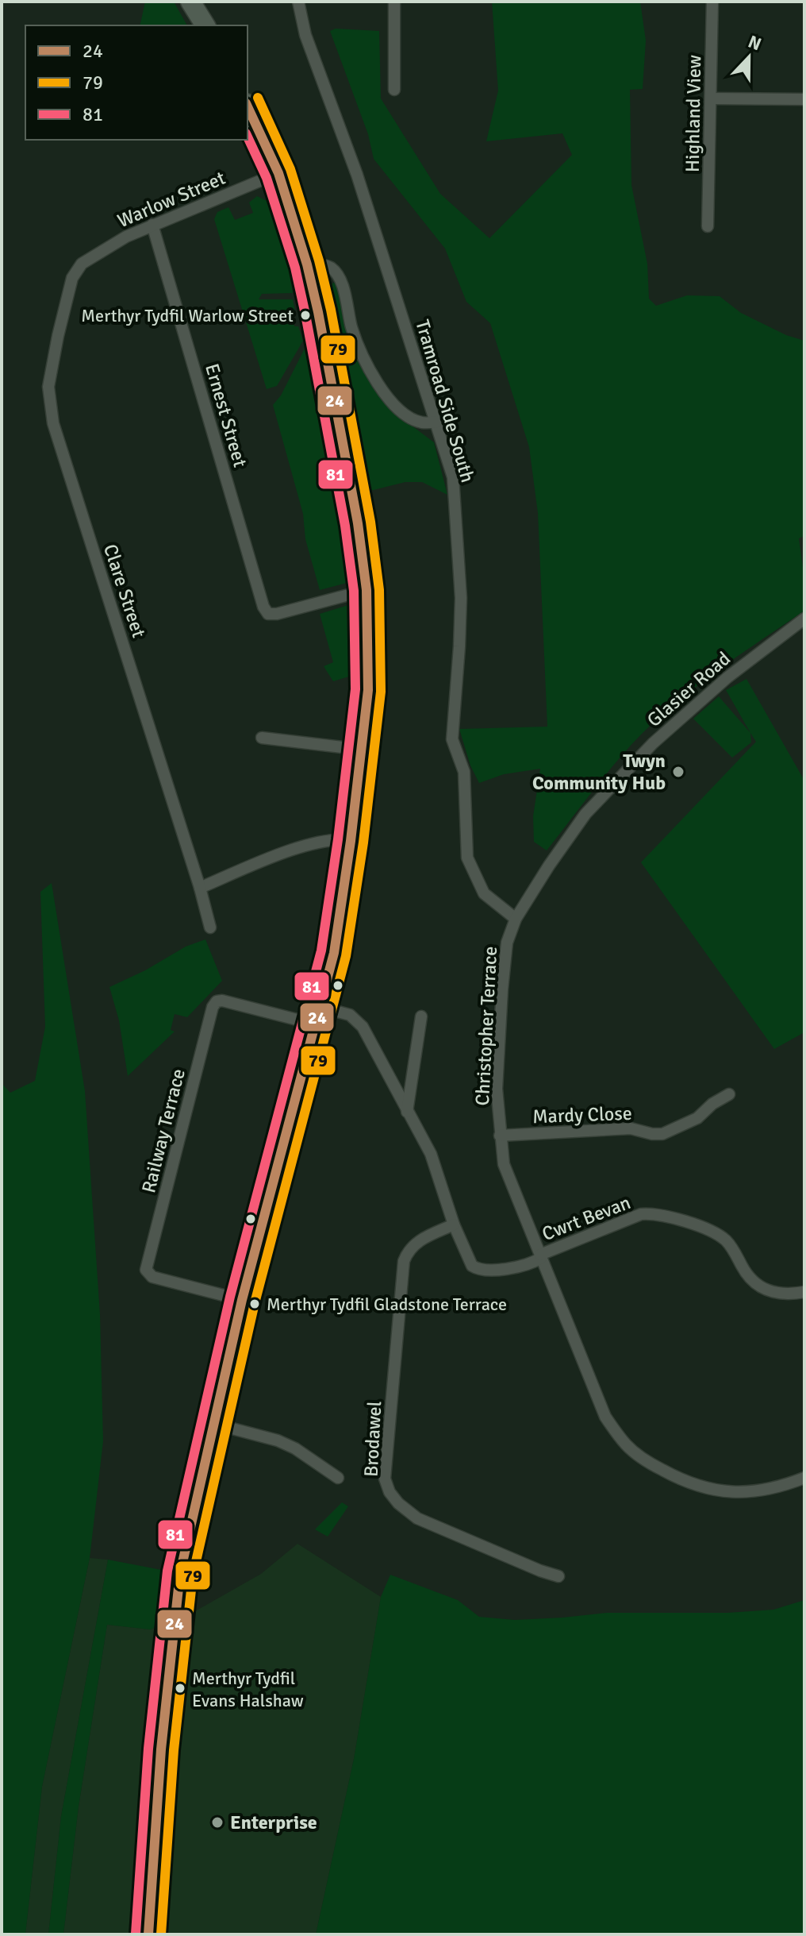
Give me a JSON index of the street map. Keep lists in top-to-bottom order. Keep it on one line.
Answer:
{"streets":{"street":["Highland View","Warlow Street","Tramroad Side South","Ernest Street","Clare Street","Glasier Road","Christopher Terrace","Mardy Close","Railway Terrace","Cwrt Bevan","Brodawel"]},"crossings":[["Warlow Street","Ernest Street"],["Warlow Street","Clare Street"],["Tramroad Side South","Glasier Road"],["Tramroad Side South","Christopher Terrace"],["Glasier Road","Christopher Terrace"],["Christopher Terrace","Mardy Close"],["Christopher Terrace","Cwrt Bevan"],["Cwrt Bevan","Brodawel"]],"places":["Merthyr Tydfil Warlow Street","Twyn Community Hub","Merthyr Tydfil Gladstone Terrace","Merthyr Tydfil Evans Halshaw","Enterprise"],"lines":["transit line 79","transit line 24","transit line 81"],"legend":["24","79","81"],"north":"top"}
